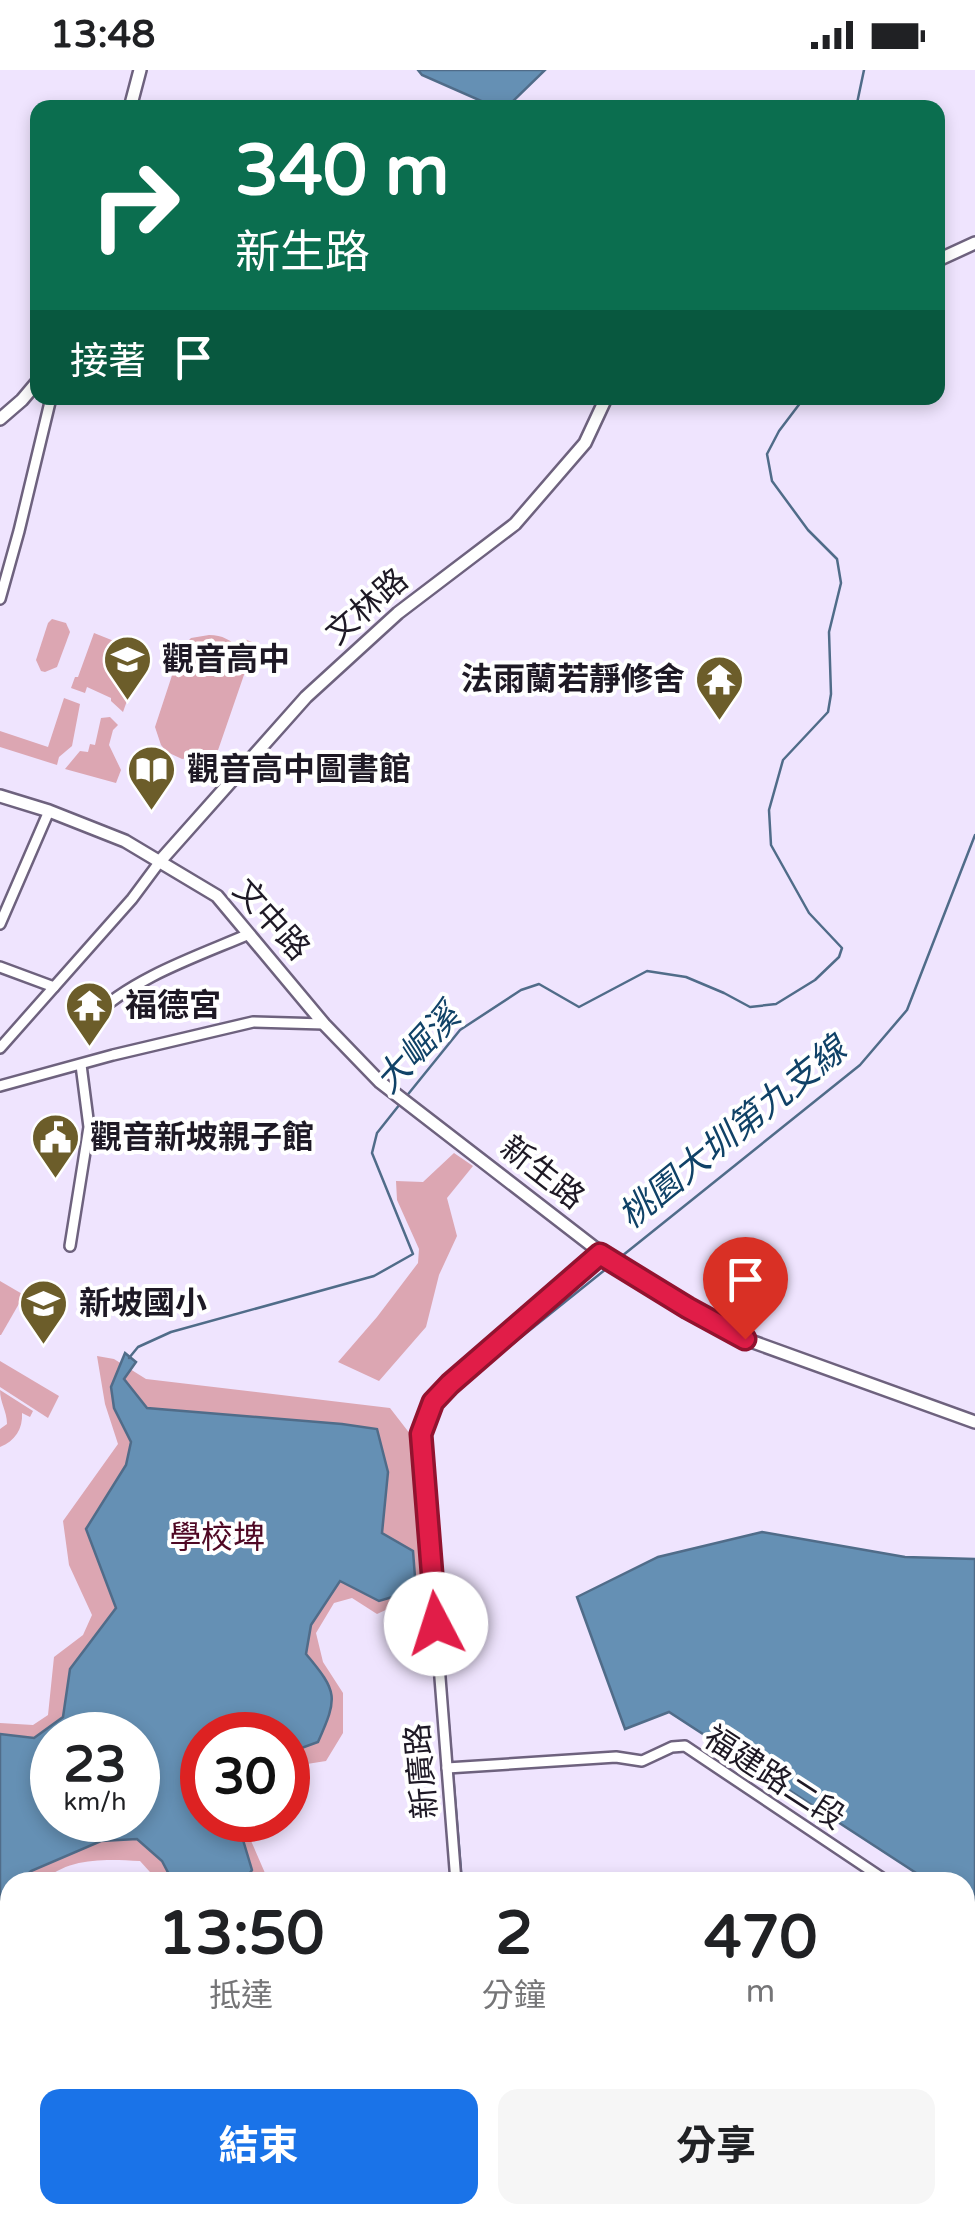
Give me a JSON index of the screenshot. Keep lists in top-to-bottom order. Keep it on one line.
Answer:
{"streets":{"street":["文林路","文中路","新生路","新廣路","福建路二段"]},"crossings":[["文林路","文中路"],["文中路","新生路"],["新生路","新廣路"],["新廣路","福建路二段"]],"water":["大崛溪","桃園大圳第九支線"],"parks":["學校埤"],"places":{"school or university":["觀音高中","新坡國小"],"temple":["法雨蘭若靜修舍","福德宮"],"library":["觀音高中圖書館"],"public building":["觀音新坡親子館"]},"page":{"status":"13:48","turn":["340 m","新生路"],"then":"接著","speed":"23 km/h","limit":"30","eta":["13:50","抵達","2","分鐘","470","m"],"buttons":["結束","分享"]}}
